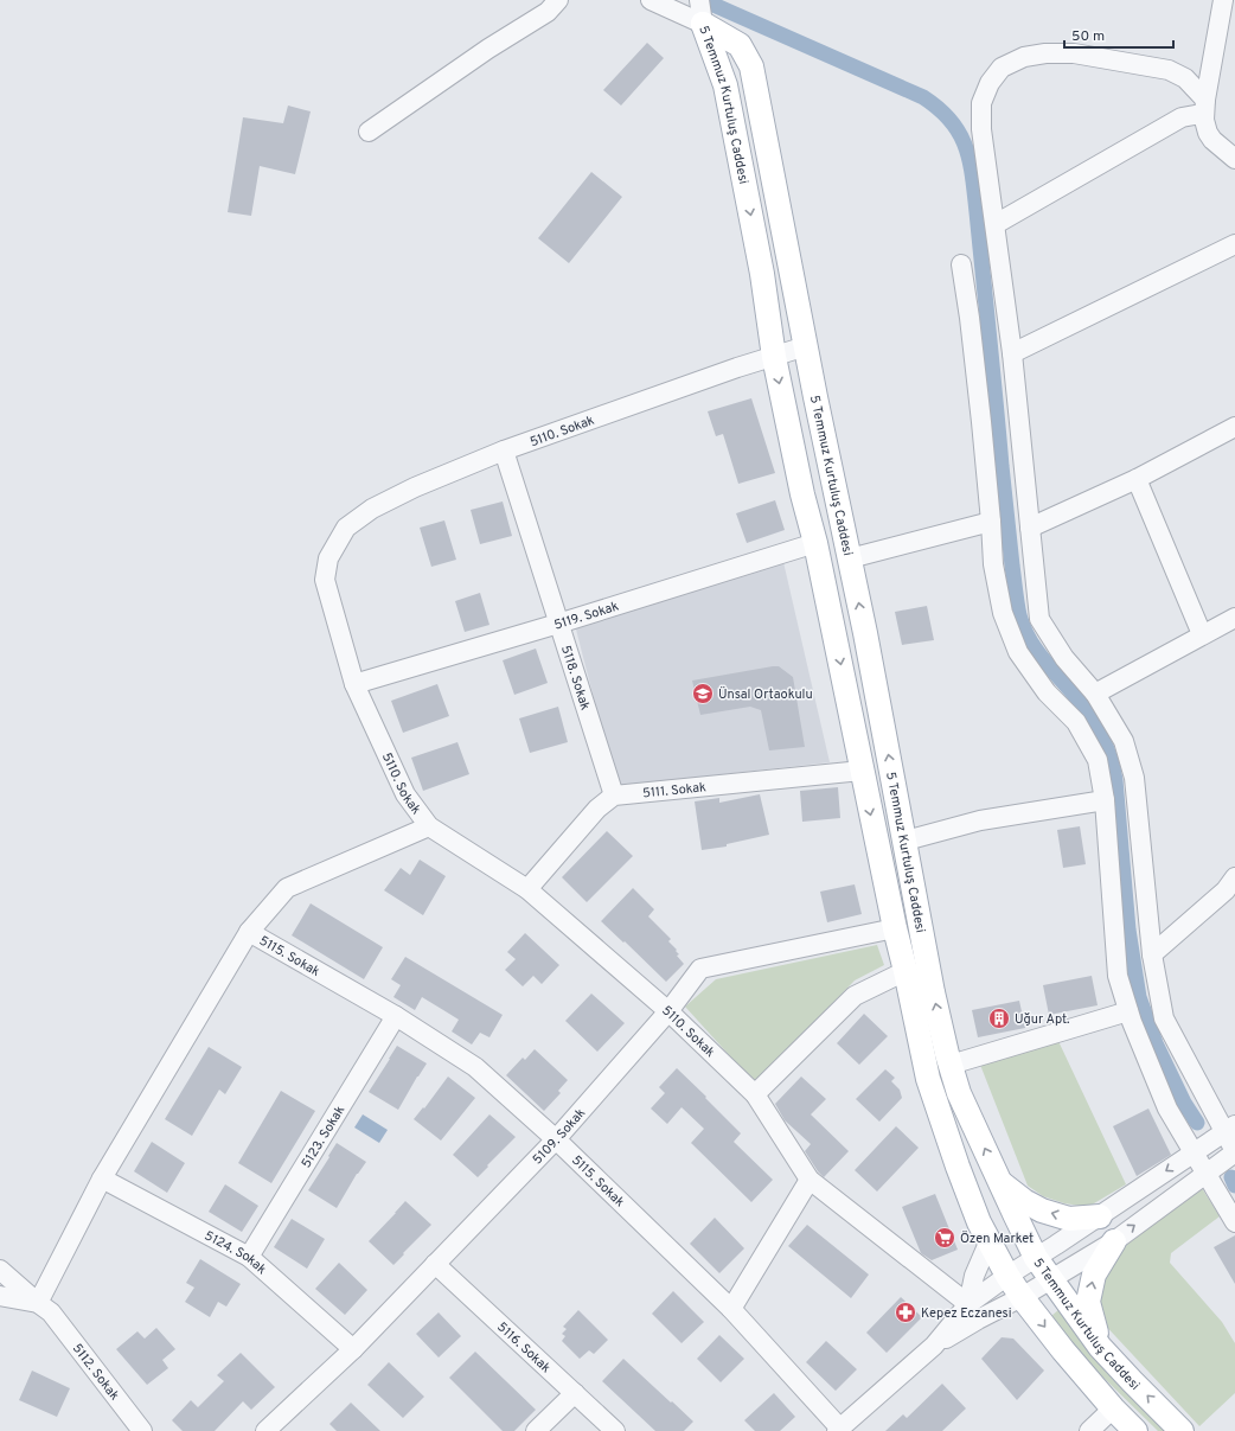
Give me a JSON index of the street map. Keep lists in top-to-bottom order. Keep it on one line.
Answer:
{"streets":{"main road":["5 Temmuz Kurtuluş Caddesi"],"street":["5110. Sokak","5119. Sokak","5118. Sokak","5111. Sokak","5115. Sokak","5109. Sokak","5123. Sokak","5124. Sokak","5116. Sokak","5112. Sokak"]},"crossings":[["5 Temmuz Kurtuluş Caddesi","5110. Sokak"],["5 Temmuz Kurtuluş Caddesi","5119. Sokak"],["5 Temmuz Kurtuluş Caddesi","5111. Sokak"],["5 Temmuz Kurtuluş Caddesi","5109. Sokak"],["5110. Sokak","5119. Sokak"],["5110. Sokak","5118. Sokak"],["5110. Sokak","5109. Sokak"],["5119. Sokak","5118. Sokak"],["5118. Sokak","5111. Sokak"],["5115. Sokak","5109. Sokak"],["5115. Sokak","5123. Sokak"],["5109. Sokak","5124. Sokak"],["5109. Sokak","5116. Sokak"],["5123. Sokak","5124. Sokak"]],"places":{"school or university":["Ünsal Ortaokulu"],"building":["Uğur Apt."],"supermarket":["Özen Market"],"pharmacy":["Kepez Eczanesi"]},"scale_bar":"50 m"}
